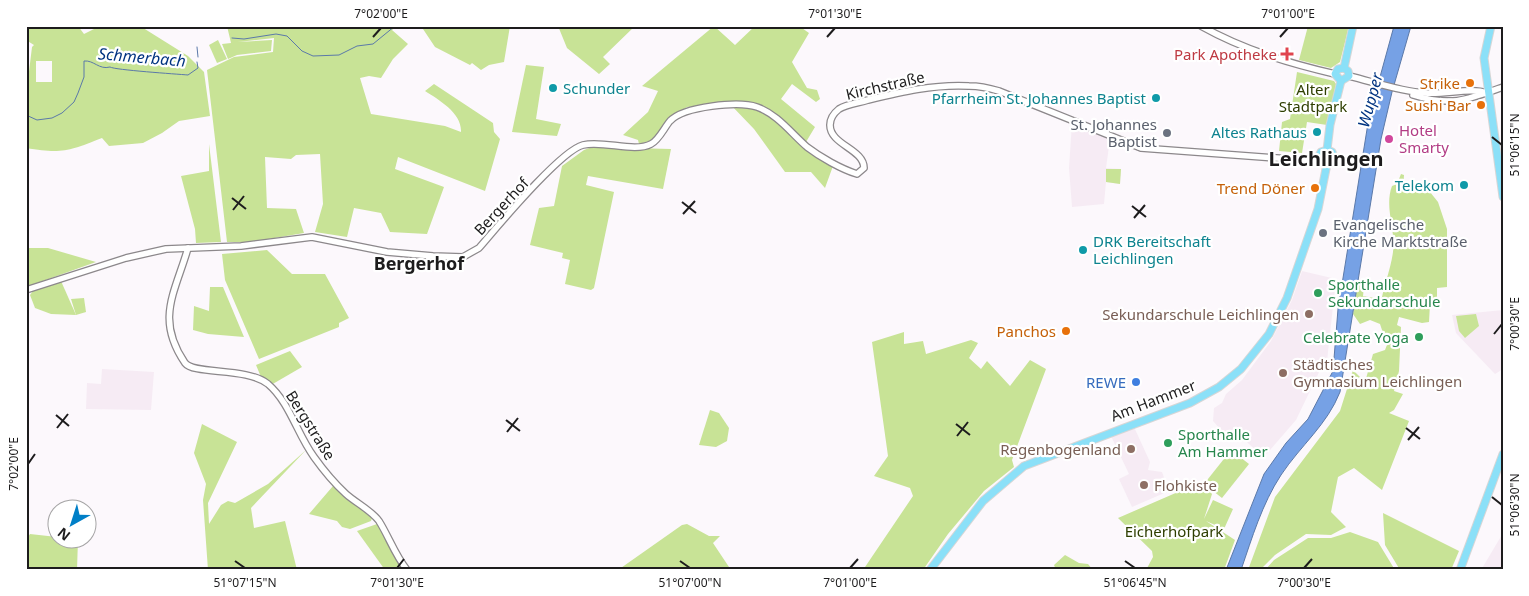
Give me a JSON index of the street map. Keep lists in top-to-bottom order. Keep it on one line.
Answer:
{"streets":{"main road":["Am Hammer"],"street":["Kirchstraße","Bergerhof","Bergstraße"]},"crossings":[["Kirchstraße","Bergerhof"],["Kirchstraße","Am Hammer"],["Bergerhof","Bergstraße"]],"districts":["Leichlingen","Bergerhof"],"water":["Schmerbach","Wupper"],"parks":["Alter Stadtpark","Eicherhofpark"],"places":{"health":["Park Apotheke"],"other":["Strike","Schunder","Pfarrheim St. Johannes Baptist","Sushi Bar","Altes Rathaus","St. Johannes Baptist","Hotel Smarty","Telekom","Trend Döner","Evangelische Kirche Marktstraße","DRK Bereitschaft Leichlingen","Sporthalle Sekundarschule","Sekundarschule Leichlingen","Panchos","Celebrate Yoga","Städtisches Gymnasium Leichlingen","REWE","Sporthalle Am Hammer","Regenbogenland","Flohkiste"]},"north":"bottom left","coordinates":["7°02'00\"E","7°01'30\"E","7°01'00\"E","51°06'15\"N","7°00'30\"E","51°06'30\"N","51°07'15\"N","51°07'00\"N","51°06'45\"N"]}
